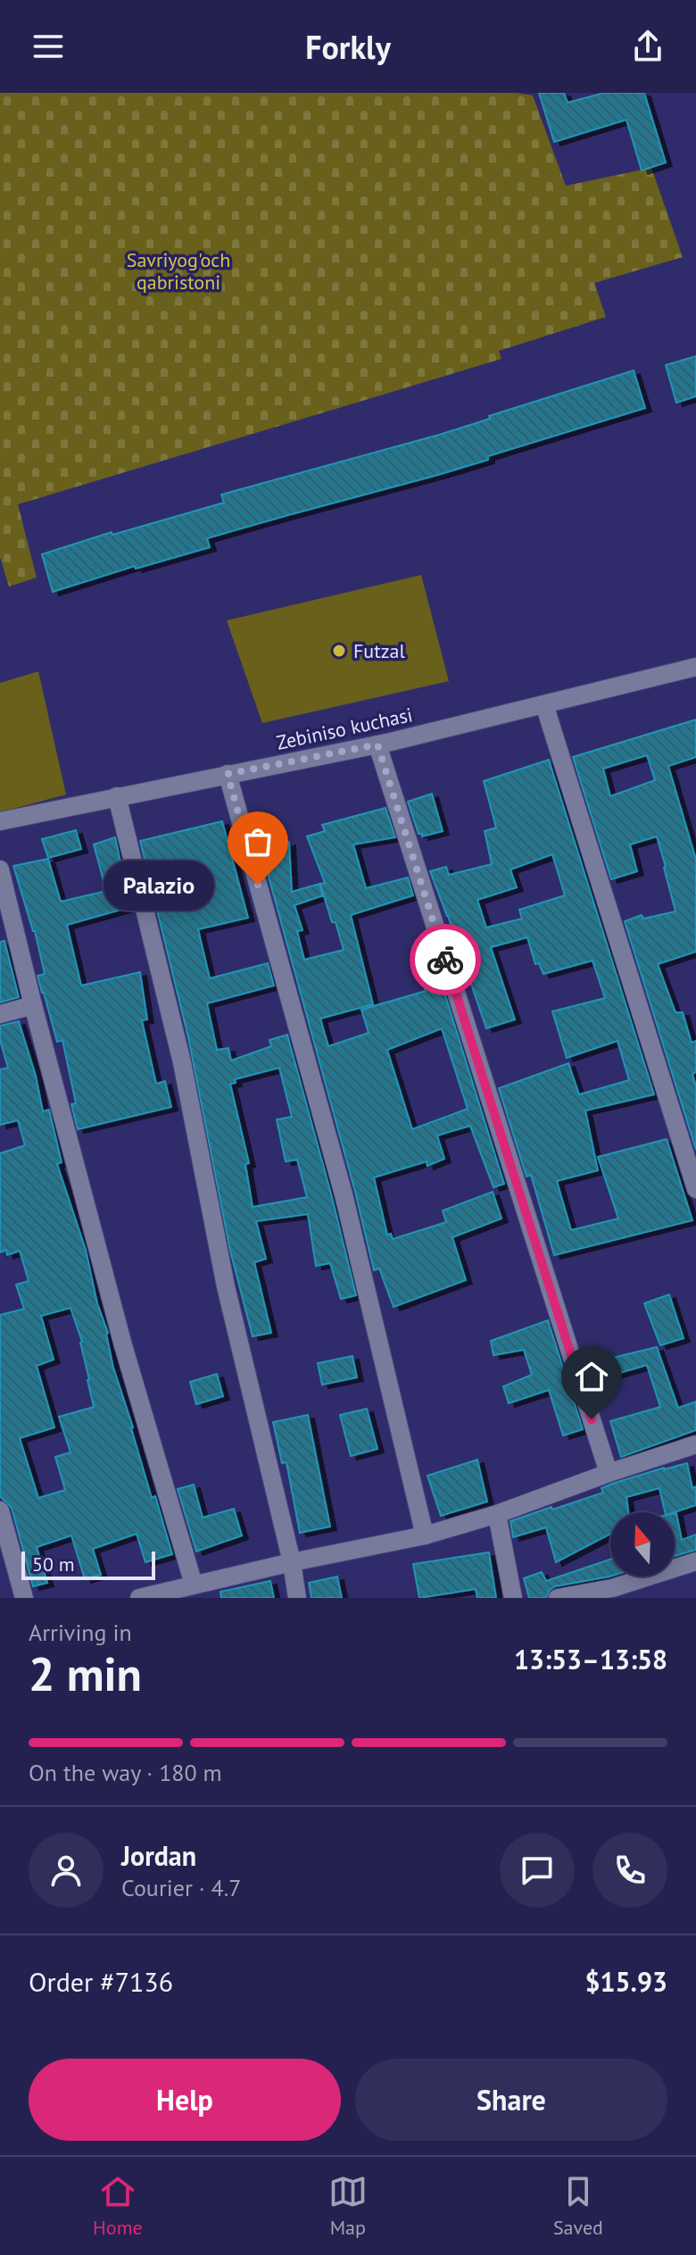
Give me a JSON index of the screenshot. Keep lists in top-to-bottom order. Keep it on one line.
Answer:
{"streets":{"street":["Zebiniso kuchasi"]},"parks":["Savriyog'och qabristoni"],"places":["Futzal","Palazio"],"scale_bar":"50 m","north":"top","page":{"header":"Forkly","bubble":"Palazio","scale":"50 m","heading":["2 min","Arriving in","13:53–13:58"],"panel":["Jordan","Courier · 4.7","Order #7136","$15.93"],"bar":"On the way · 180 m","buttons":["Help","Share"],"tabs":["Home","Map","Saved"]}}
